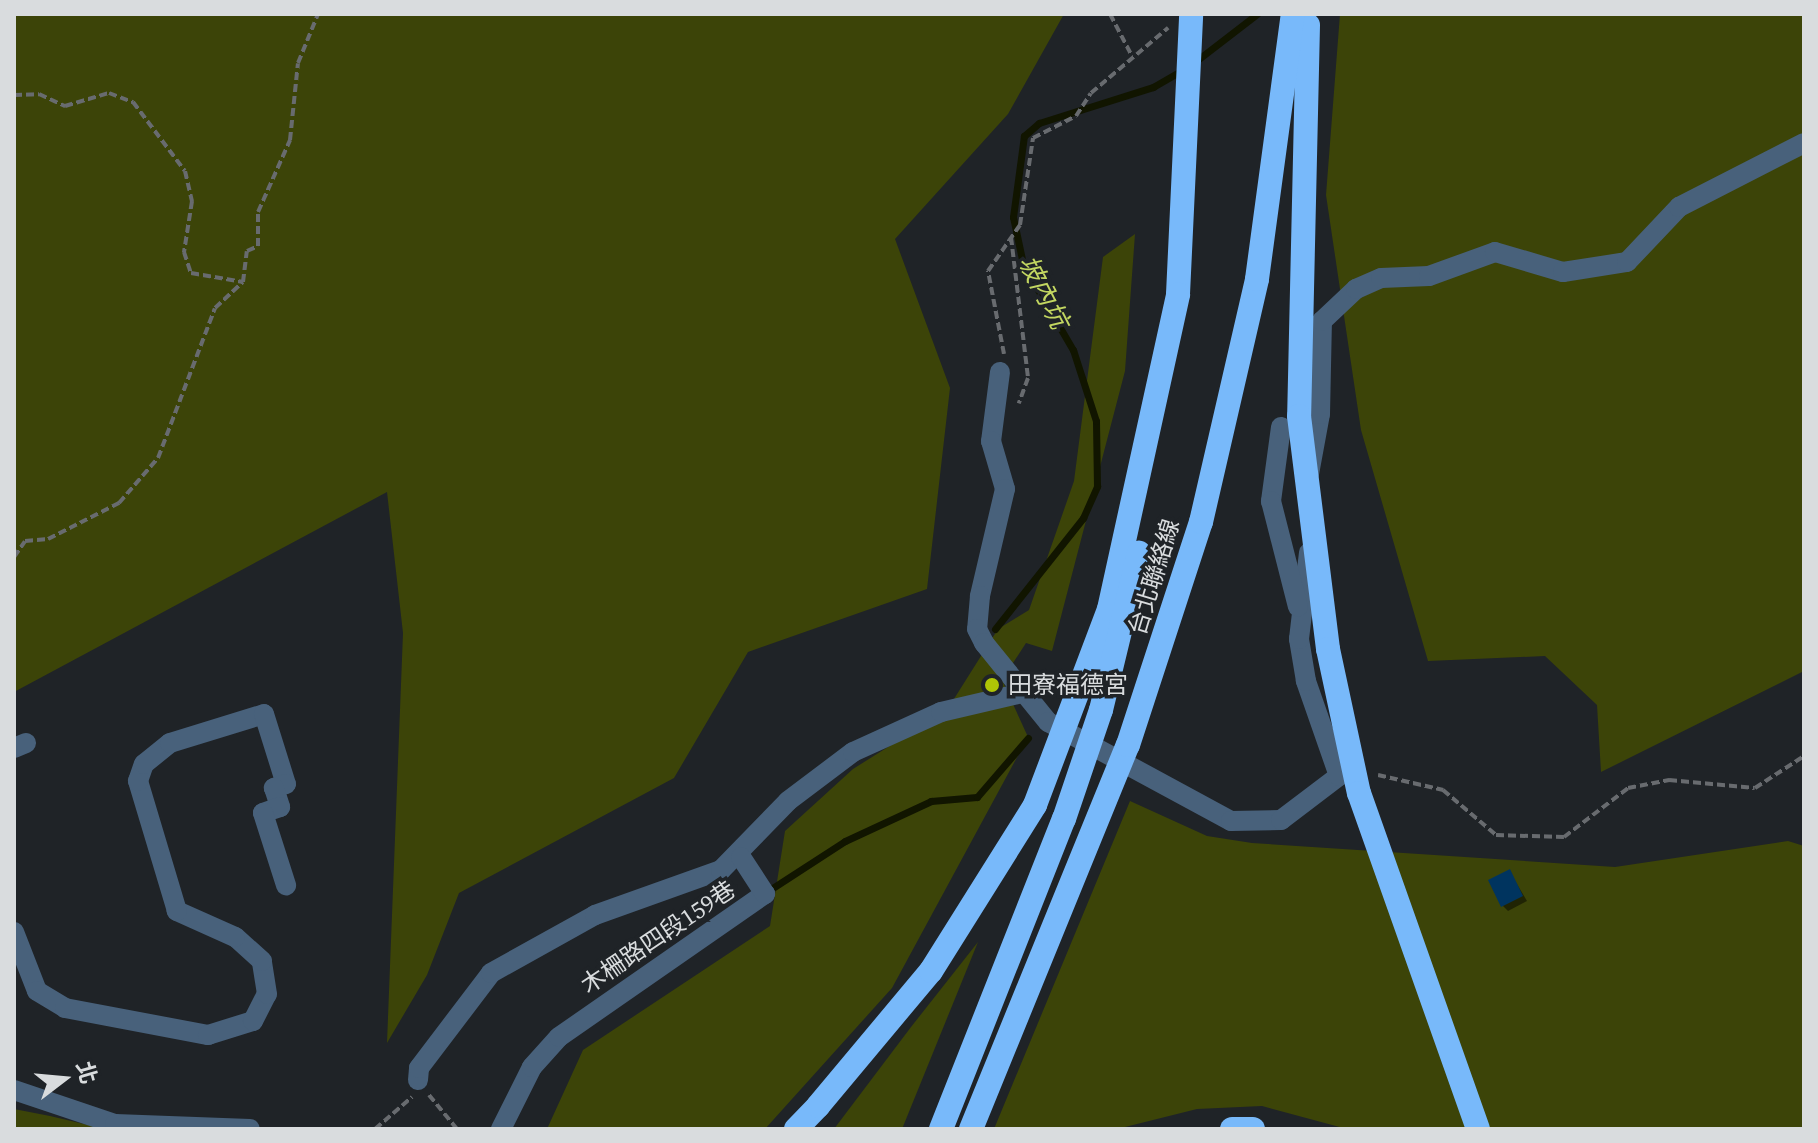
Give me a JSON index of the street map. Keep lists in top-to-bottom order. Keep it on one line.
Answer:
{"streets":{"highway":["台北聯絡線"],"street":["木柵路四段159巷"]},"water":["坡內坑"],"places":["田寮福德宮"],"north":"right"}
